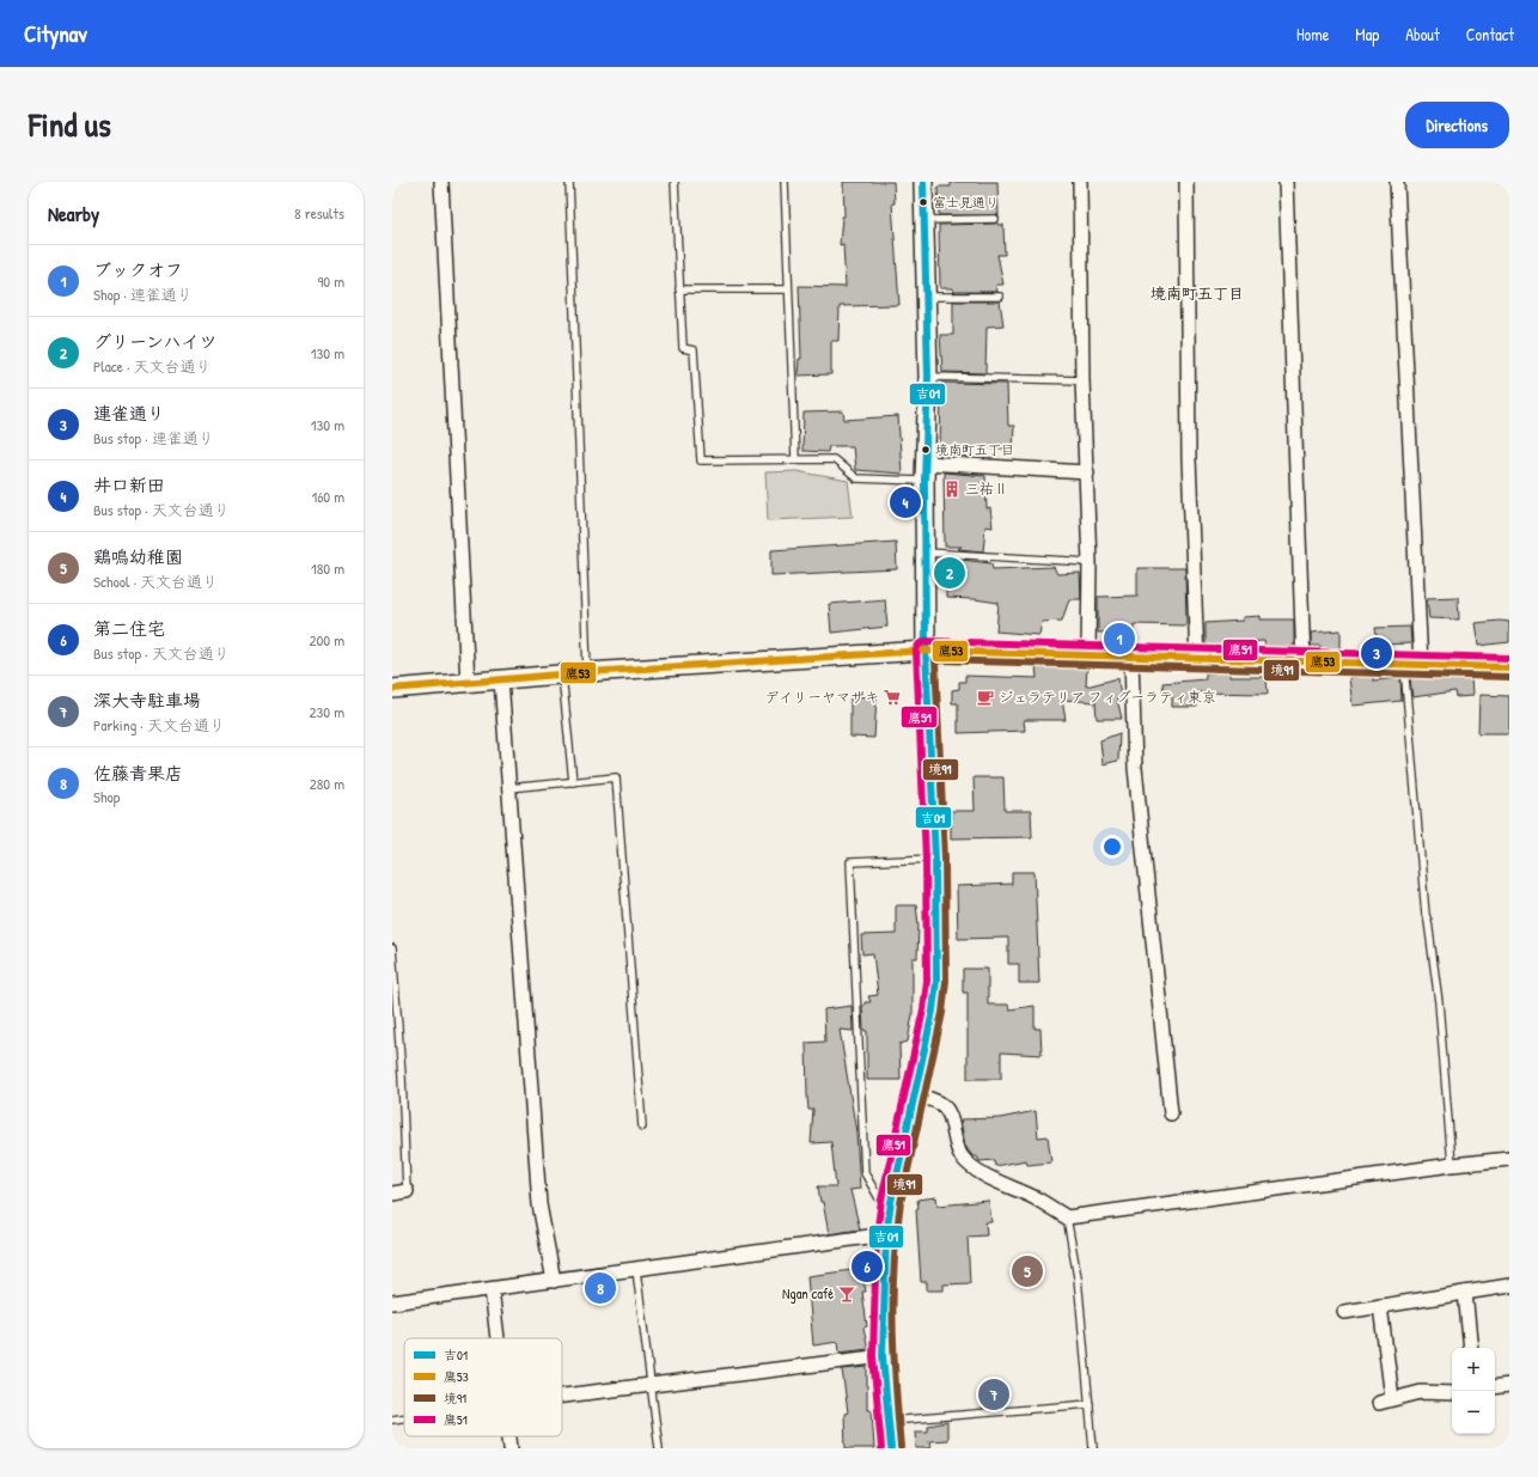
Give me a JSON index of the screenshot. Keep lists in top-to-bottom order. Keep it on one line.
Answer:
{"districts":["境南町五丁目"],"places":{"other":["富士見通り","境南町五丁目"],"building":["三祐Ⅱ"],"supermarket":["デイリーヤマザキ"],"cafe":["ジェラテリア フィグーラティ東京"],"bar":["Ngan café"]},"lines":["transit line 吉01","transit line 鷹51","transit line 鷹53","transit line 境91"],"legend":["吉01","鷹53","境91","鷹51"],"page":{"header":"Citynav","nav":["Home","Map","About","Contact"],"title":"Find us","buttons":"Directions","heading":["Nearby","8 results"],"list":[{"mark":"1","name":"ブックオフ","note":"Shop · 連雀通り","value":"90 m"},{"mark":"2","name":"グリーンハイツ","note":"Place · 天文台通り","value":"130 m"},{"mark":"3","name":"連雀通り","note":"Bus stop · 連雀通り","value":"130 m"},{"mark":"4","name":"井口新田","note":"Bus stop · 天文台通り","value":"160 m"},{"mark":"5","name":"鶏鳴幼稚園","note":"School · 天文台通り","value":"180 m"},{"mark":"6","name":"第二住宅","note":"Bus stop · 天文台通り","value":"200 m"},{"mark":"7","name":"深大寺駐車場","note":"Parking · 天文台通り","value":"230 m"},{"mark":"8","name":"佐藤青果店","note":"Shop","value":"280 m"}],"pins":["4","2","1","3","6","5","8","7"],"map_buttons":["+","−"]}}
